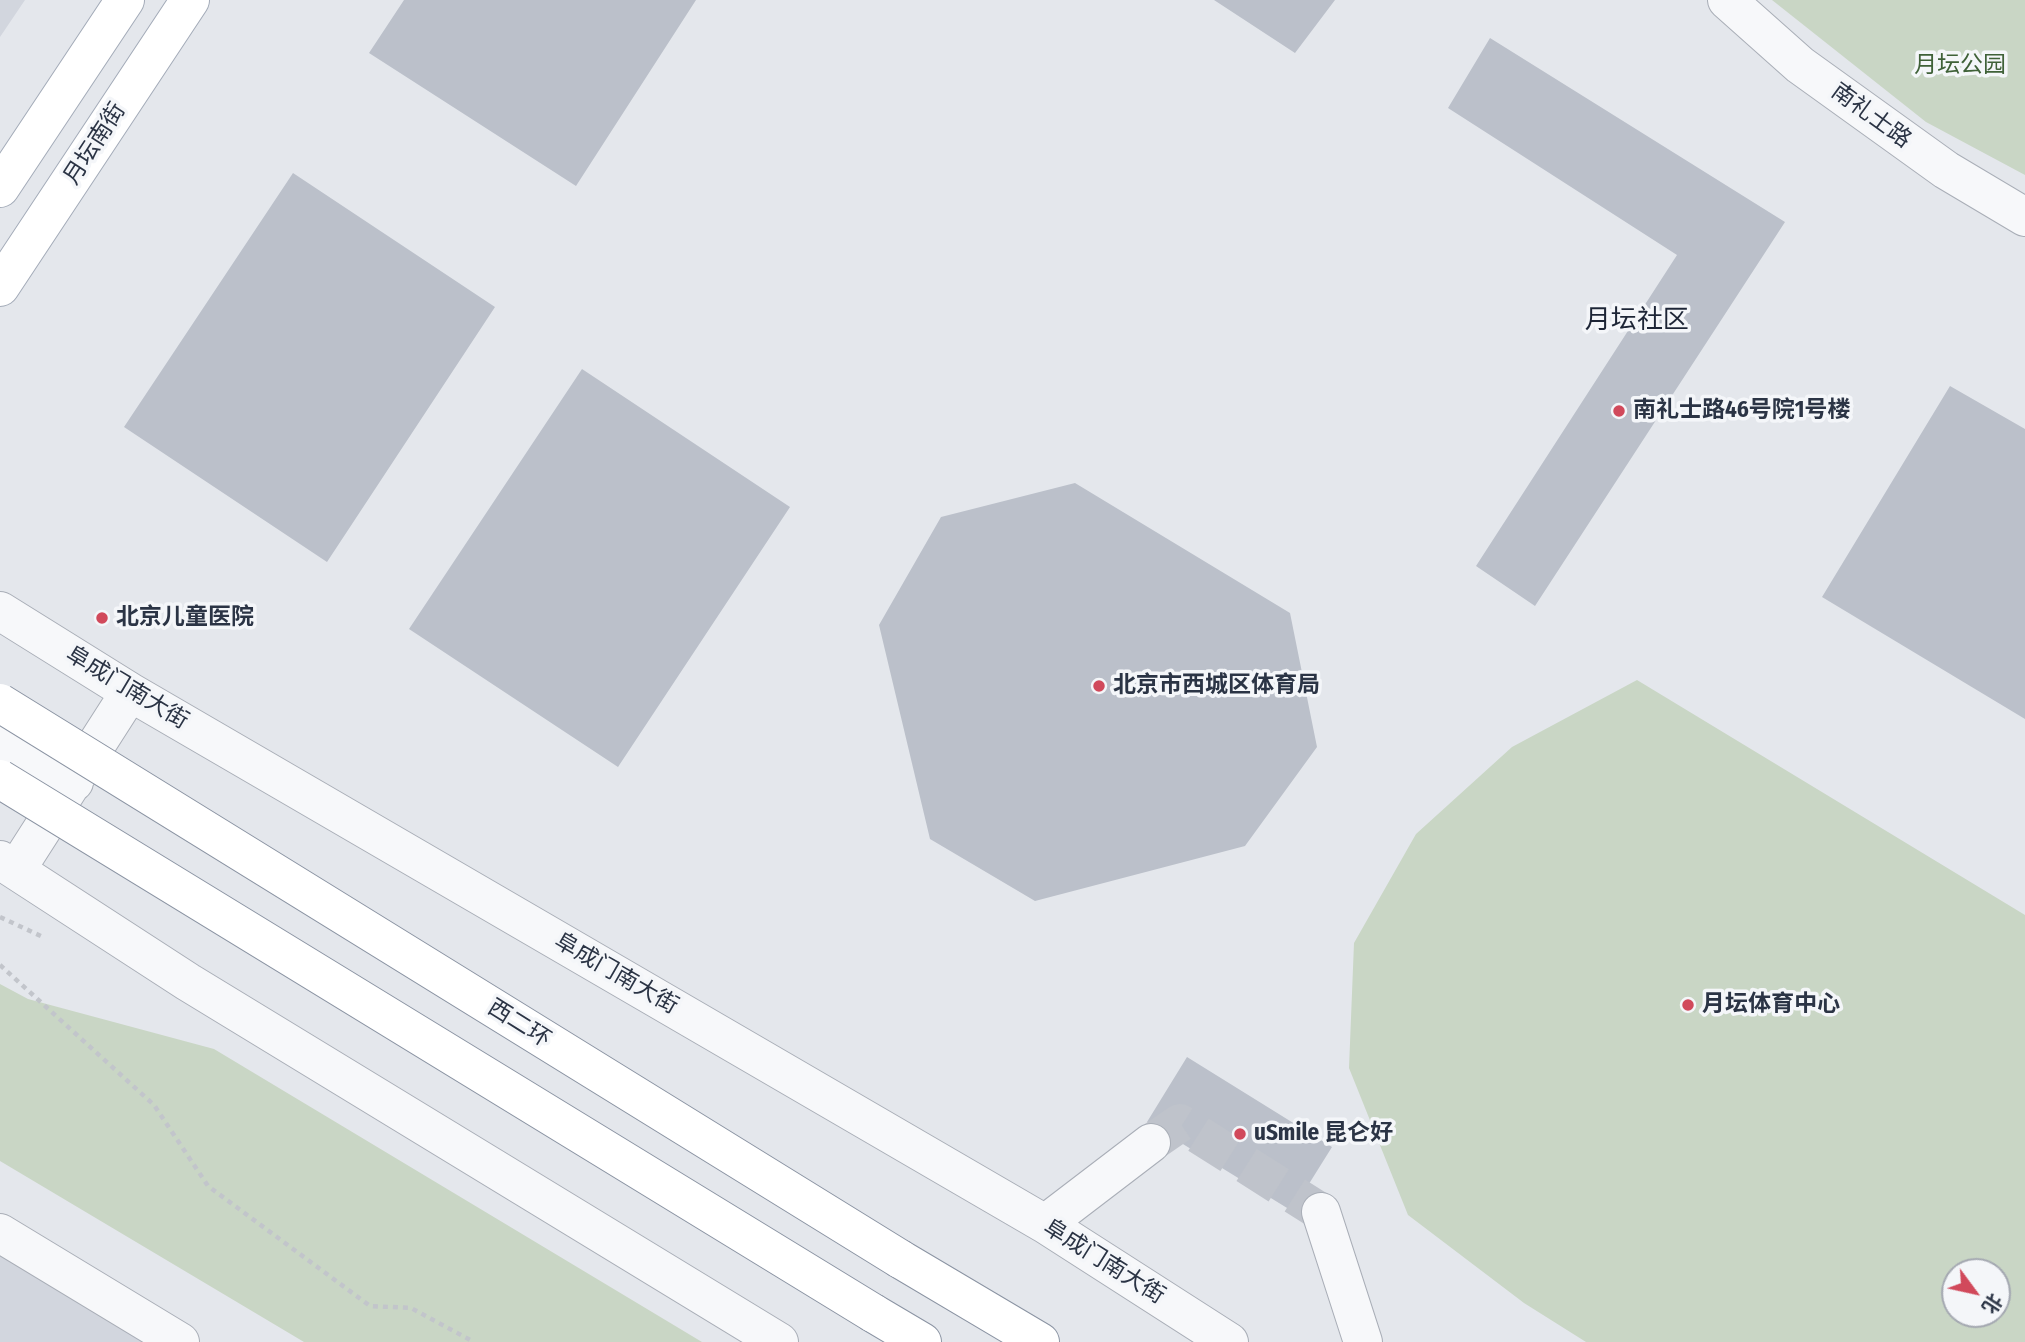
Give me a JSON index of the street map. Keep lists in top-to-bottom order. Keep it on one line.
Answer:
{"streets":{"main road":["月坛南街","西二环"],"street":["南礼士路","阜成门南大街"]},"districts":["月坛社区"],"parks":["月坛公园"],"places":["南礼士路46号院1号楼","北京儿童医院","北京市西城区体育局","月坛体育中心","uSmile 昆仑好"],"north":"bottom right"}
